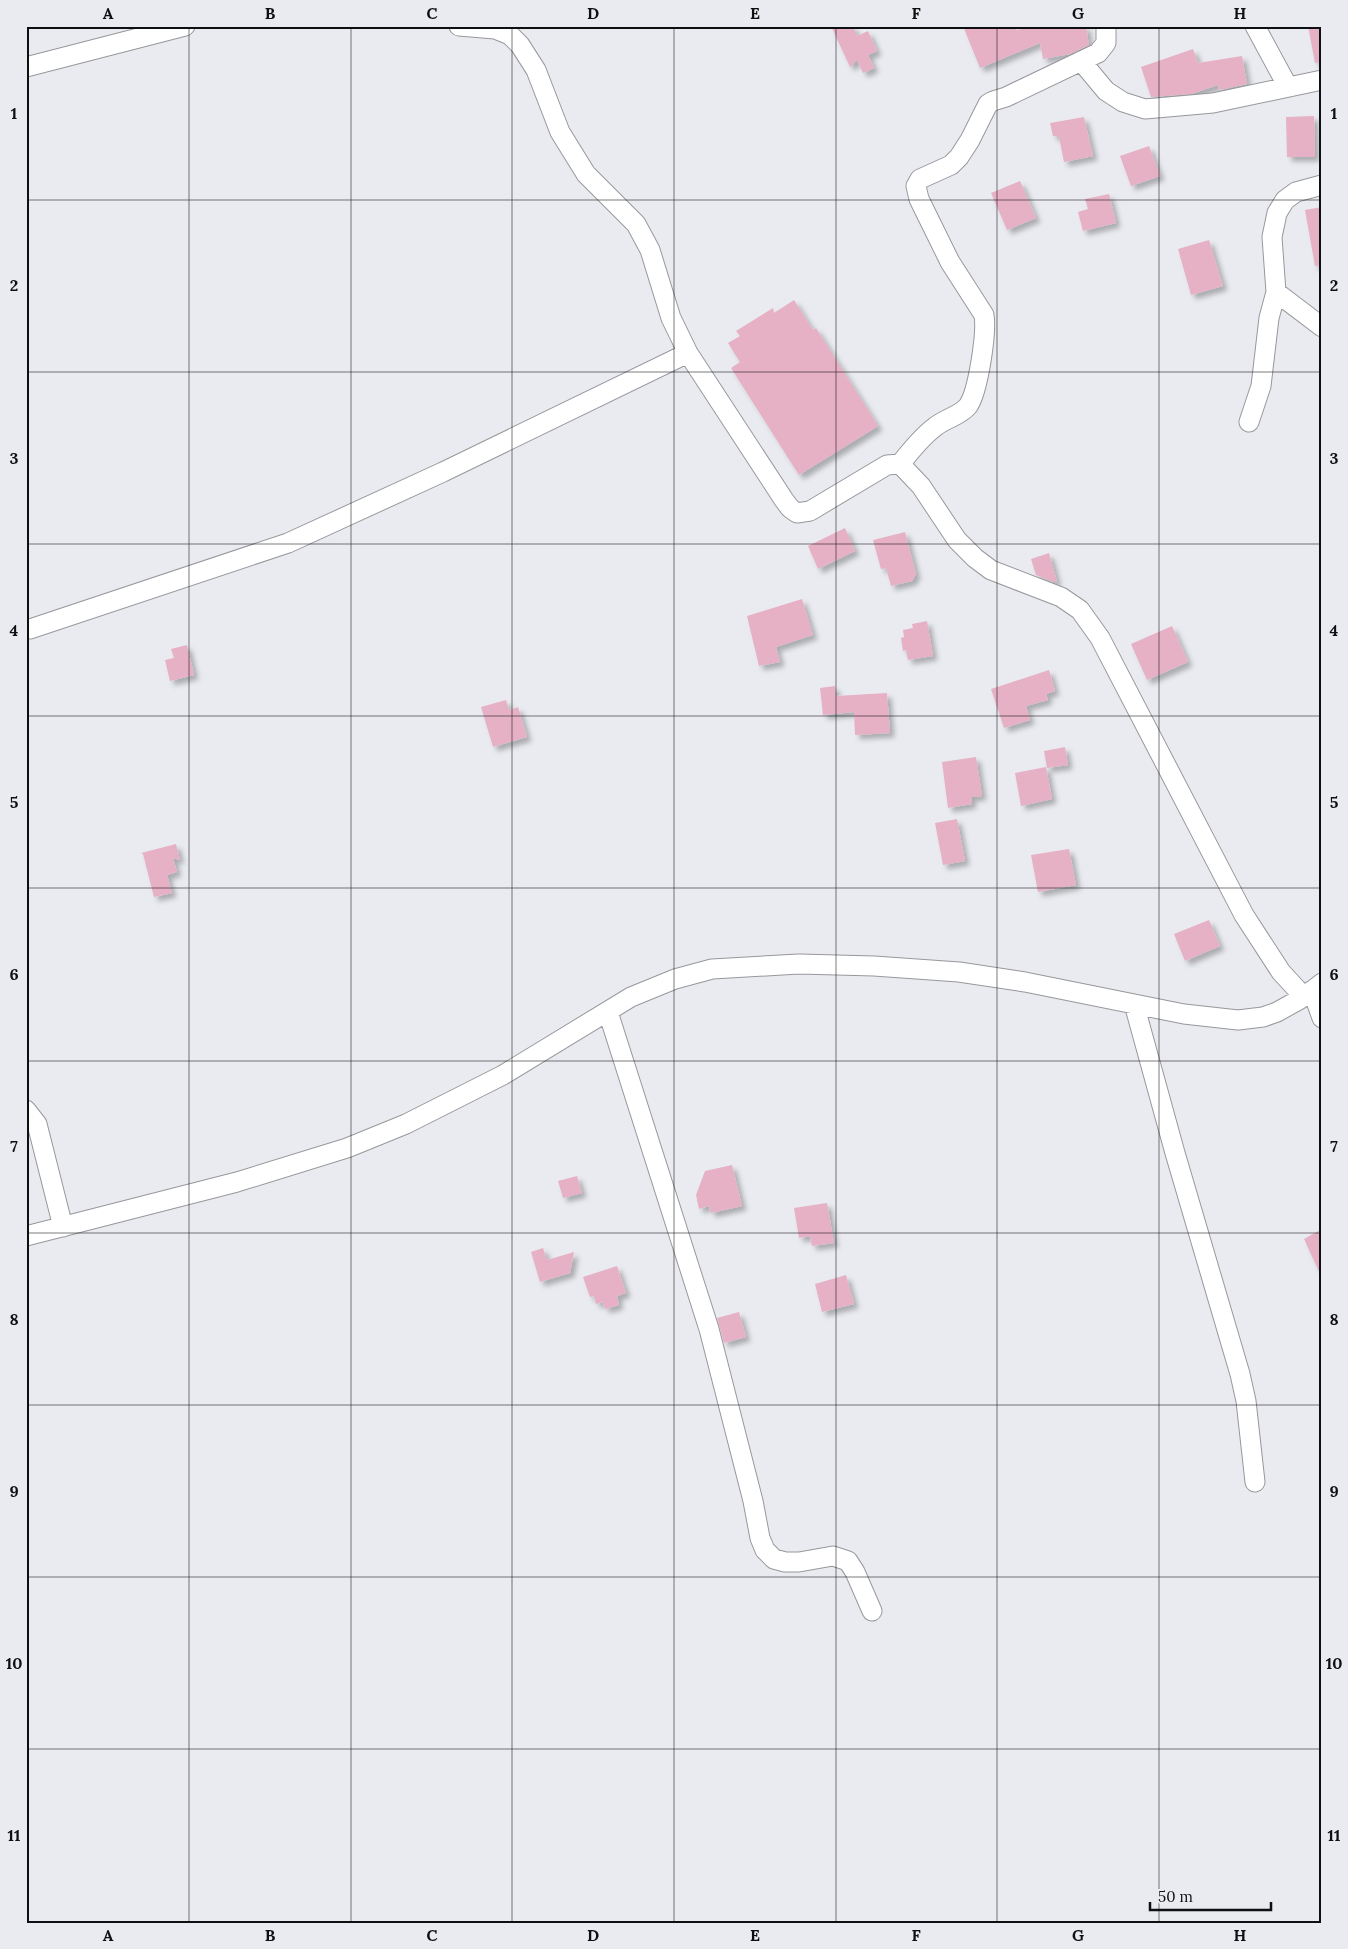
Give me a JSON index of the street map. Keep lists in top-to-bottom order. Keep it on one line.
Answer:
{"scale_bar":"50 m","grid":{"columns":["A","B","C","D","E","F","G","H"],"rows":["1","2","3","4","5","6","7","8","9","10","11"]}}
